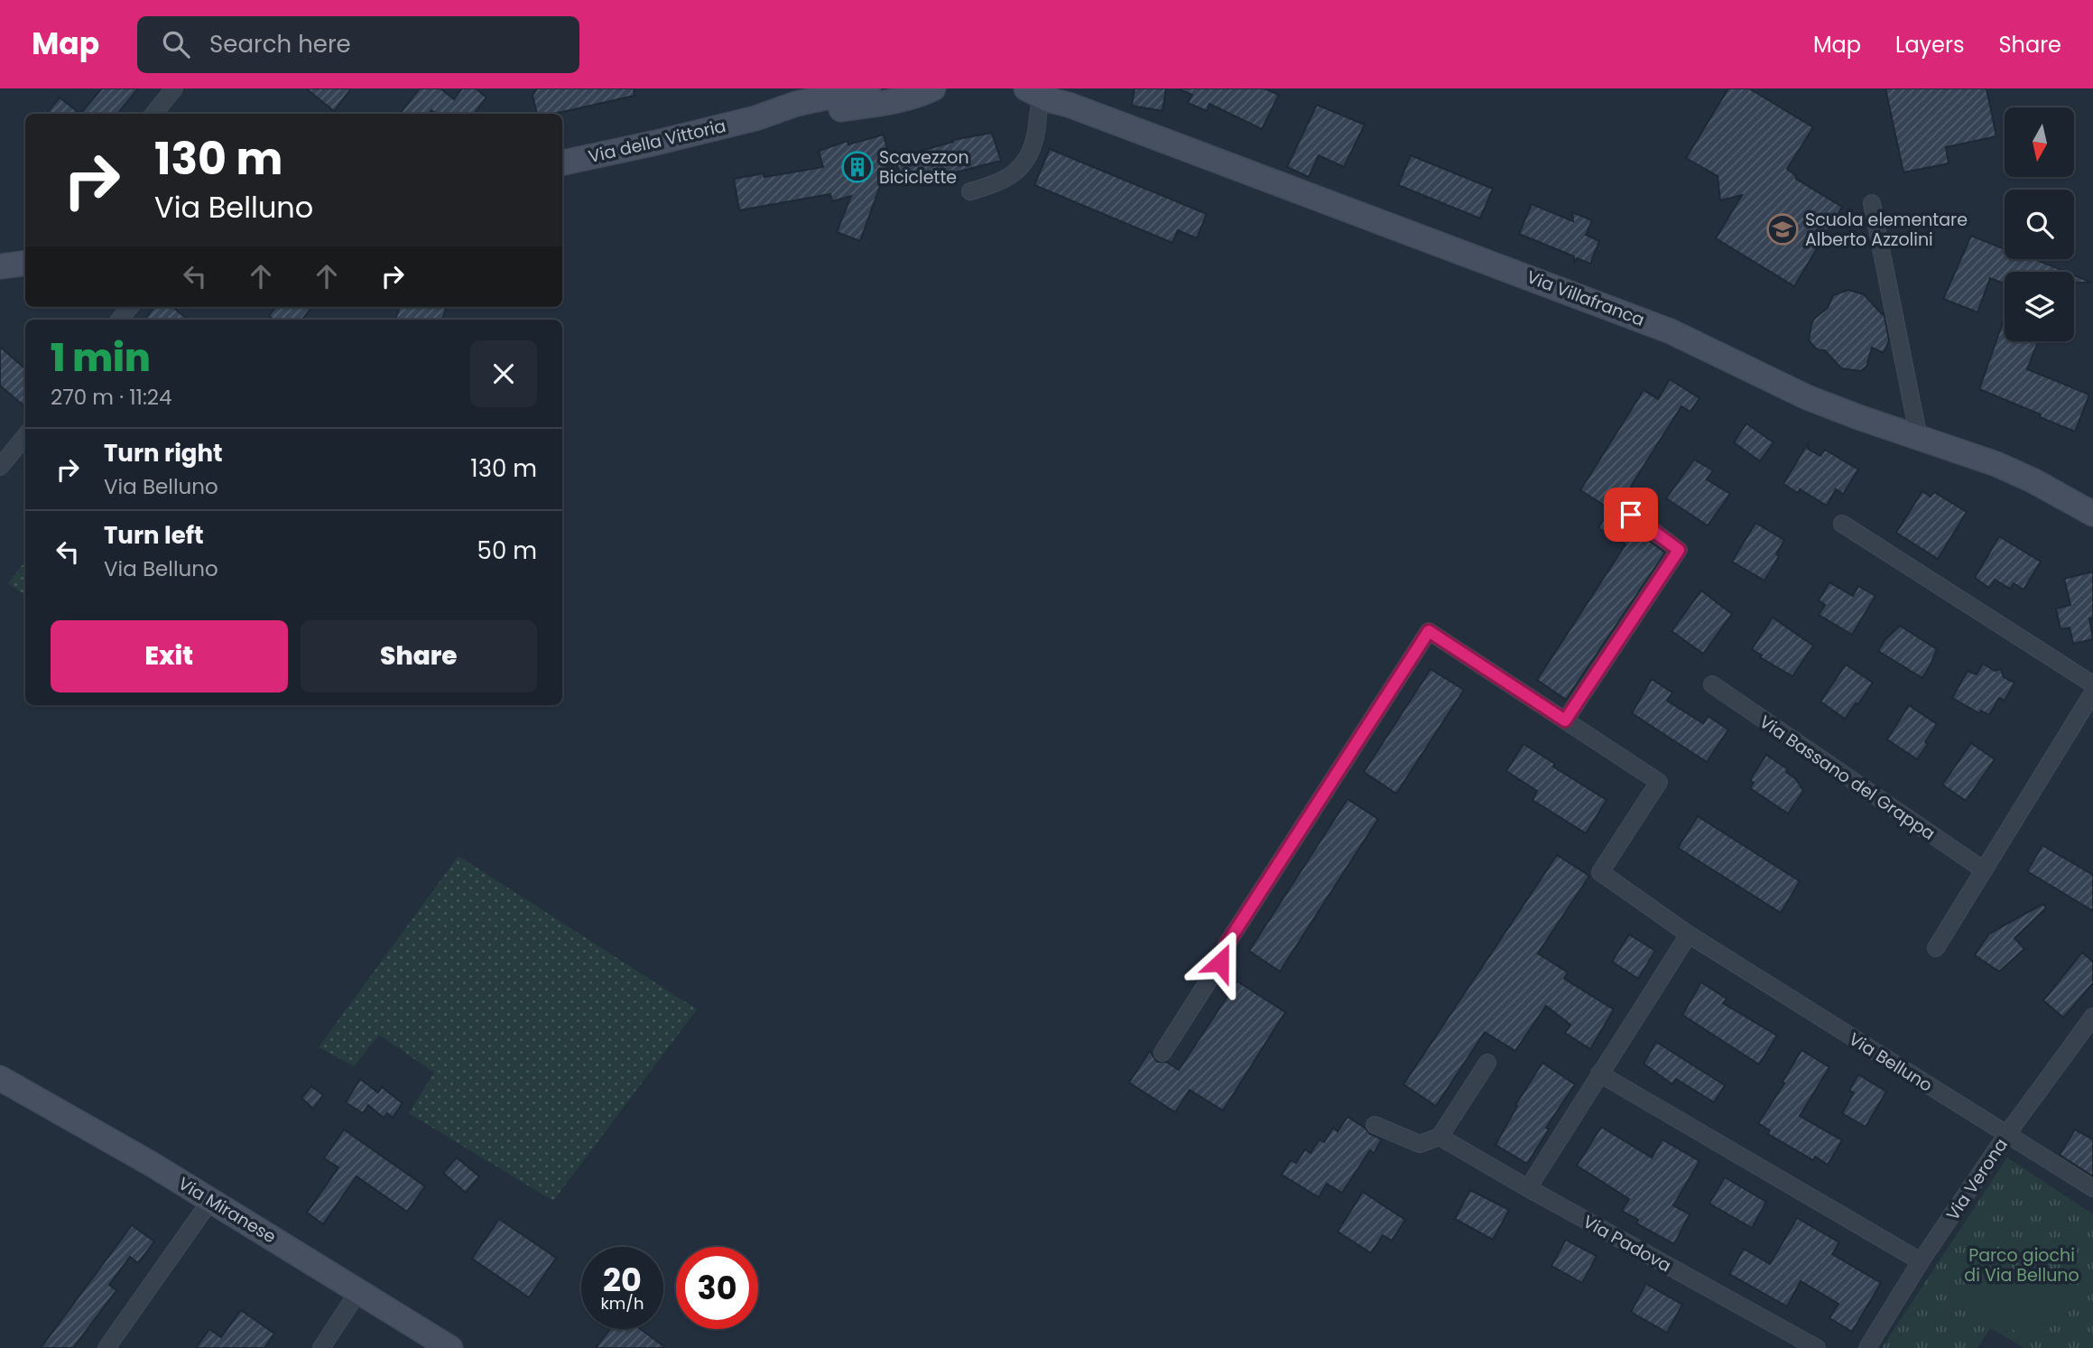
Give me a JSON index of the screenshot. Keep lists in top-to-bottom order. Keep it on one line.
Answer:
{"streets":{"street":["Via della Vittoria","Via Villafranca","Via Bassano del Grappa","Via Belluno","Via Verona","Via Miranese","Via Padova"]},"crossings":[["Via Belluno","Via Verona"]],"parks":["Parco giochi di Via Belluno"],"places":{"building":["Scavezzon Biciclette"],"school or university":["Scuola elementare Alberto Azzolini"]},"north":"bottom","page":{"header":"Map","search":"Search here","nav":["Map","Layers","Share"],"turn":["130 m","Via Belluno"],"heading":["1 min","270 m · 11:24"],"list":[{"name":"Turn right","note":"Via Belluno","value":"130 m"},{"name":"Turn left","note":"Via Belluno","value":"50 m"}],"buttons":["Exit","Share"],"speed":"20 km/h","limit":"30"}}
